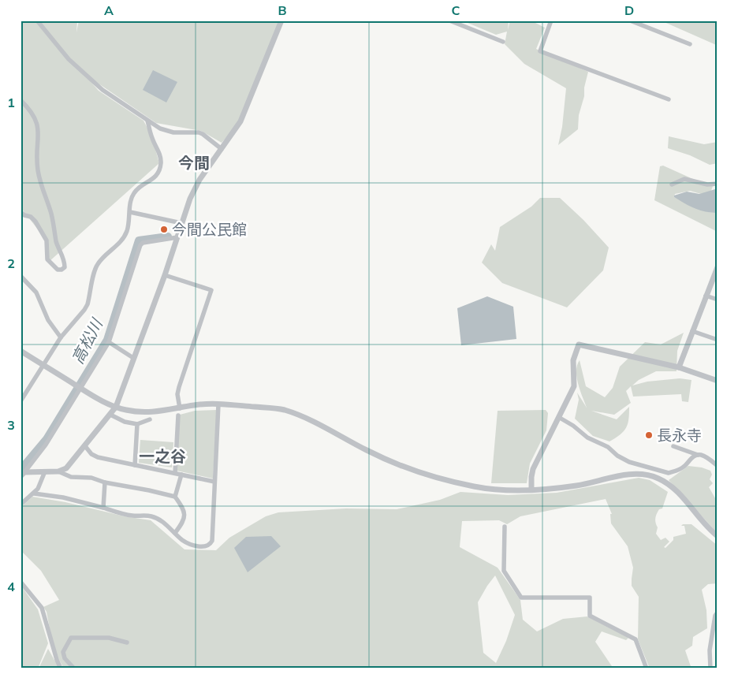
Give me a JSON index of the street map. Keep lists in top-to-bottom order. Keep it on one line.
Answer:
{"districts":["今間","一之谷"],"water":["高松川"],"places":["今間公民館","長永寺"],"grid":{"columns":["A","B","C","D"],"rows":["1","2","3","4"]}}
